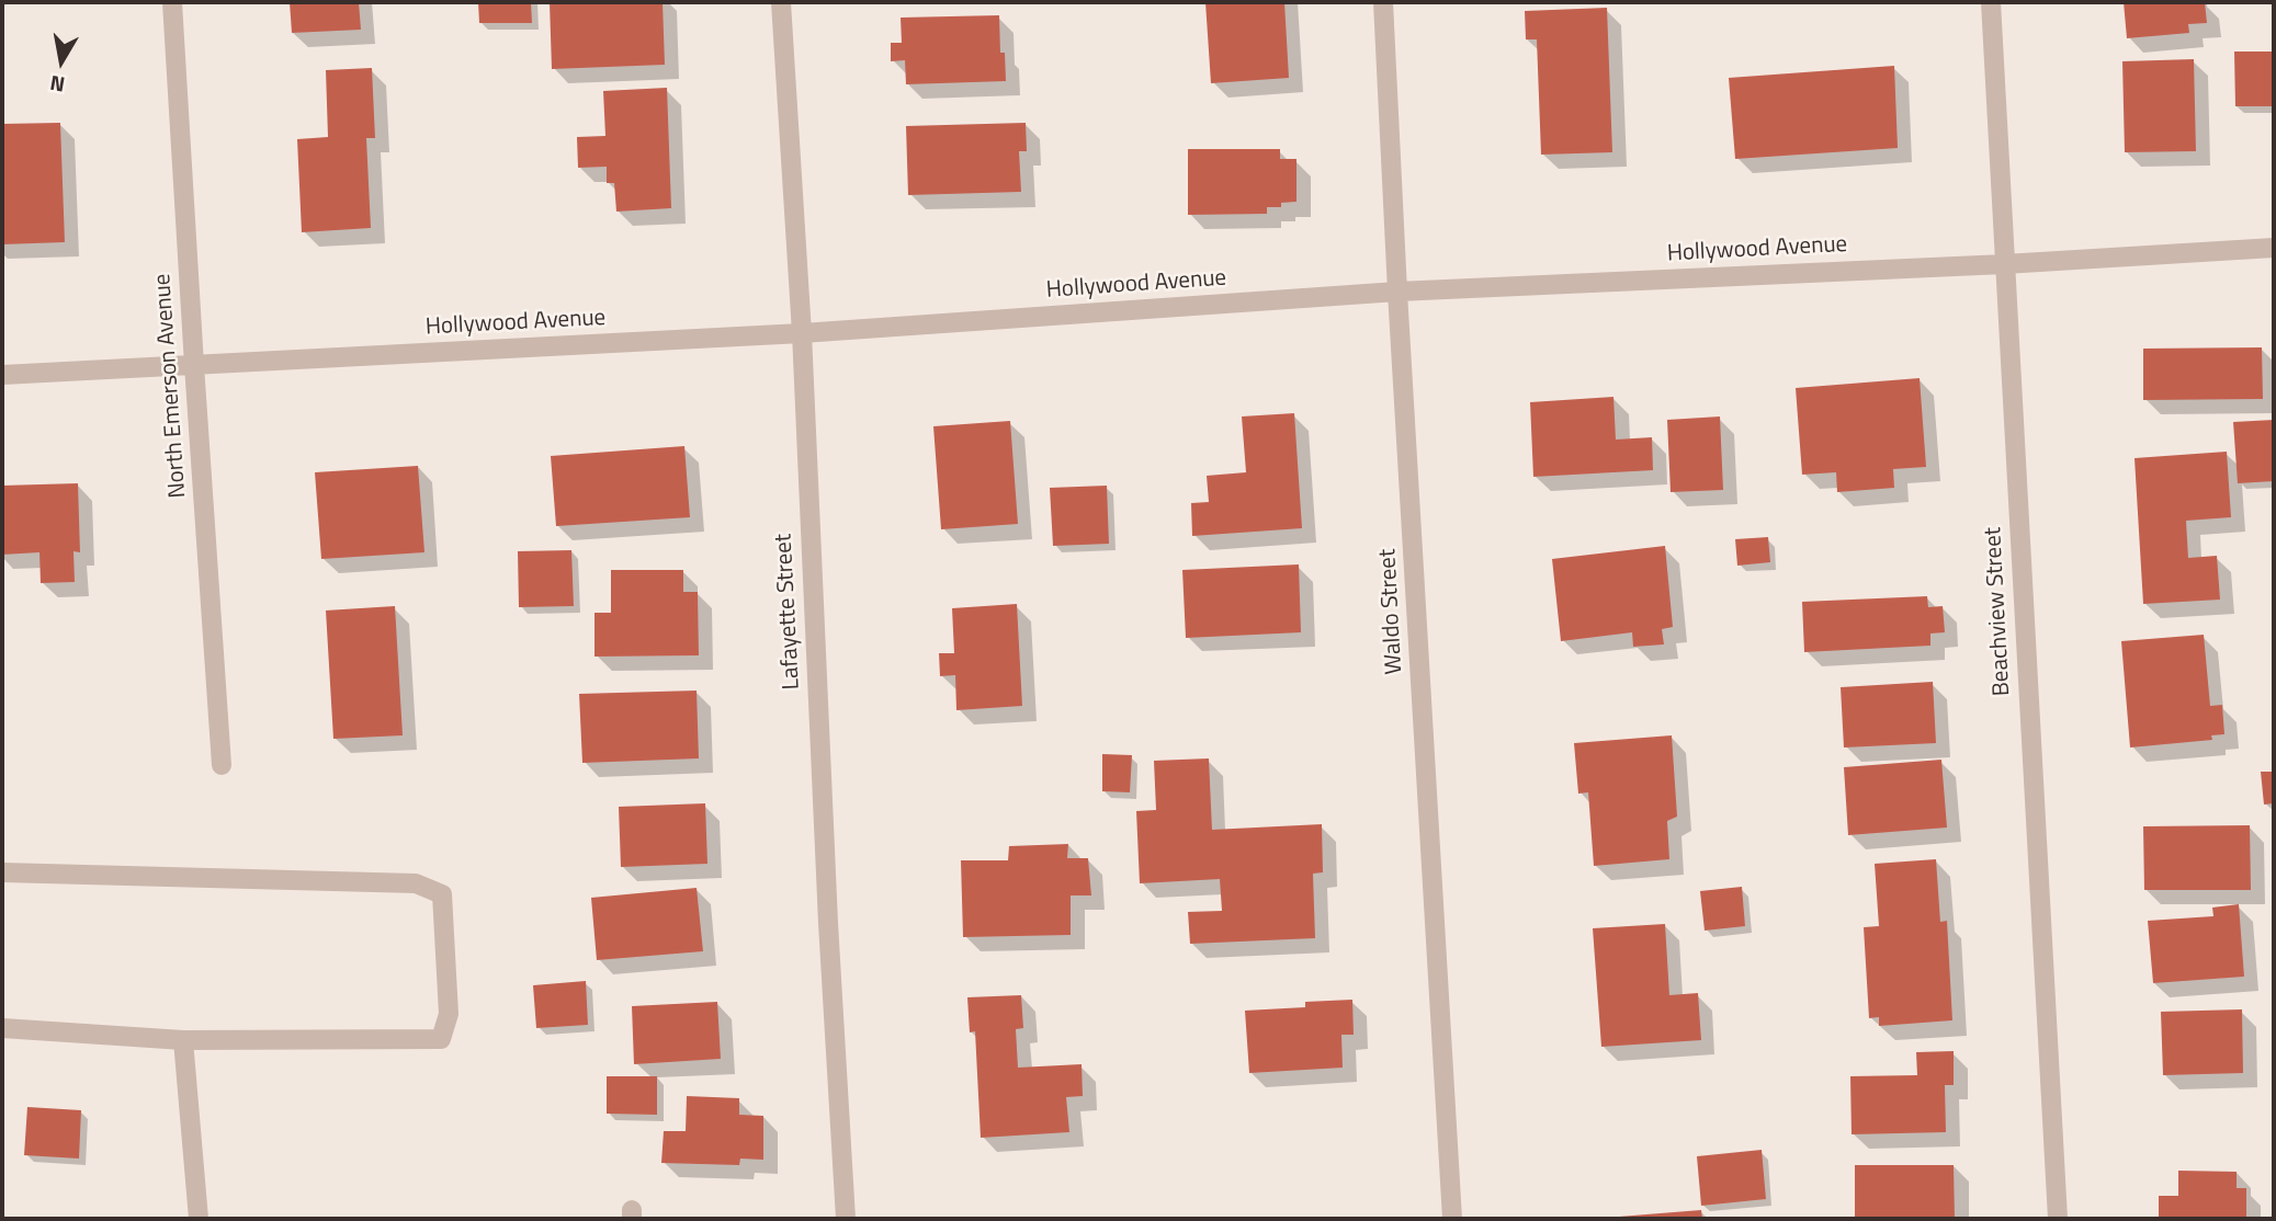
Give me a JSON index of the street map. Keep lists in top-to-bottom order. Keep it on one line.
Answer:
{"streets":{"street":["Hollywood Avenue","North Emerson Avenue","Lafayette Street","Waldo Street","Beachview Street"]},"crossings":[["Hollywood Avenue","North Emerson Avenue"],["Hollywood Avenue","Lafayette Street"],["Hollywood Avenue","Waldo Street"],["Hollywood Avenue","Beachview Street"]],"north":"bottom"}
